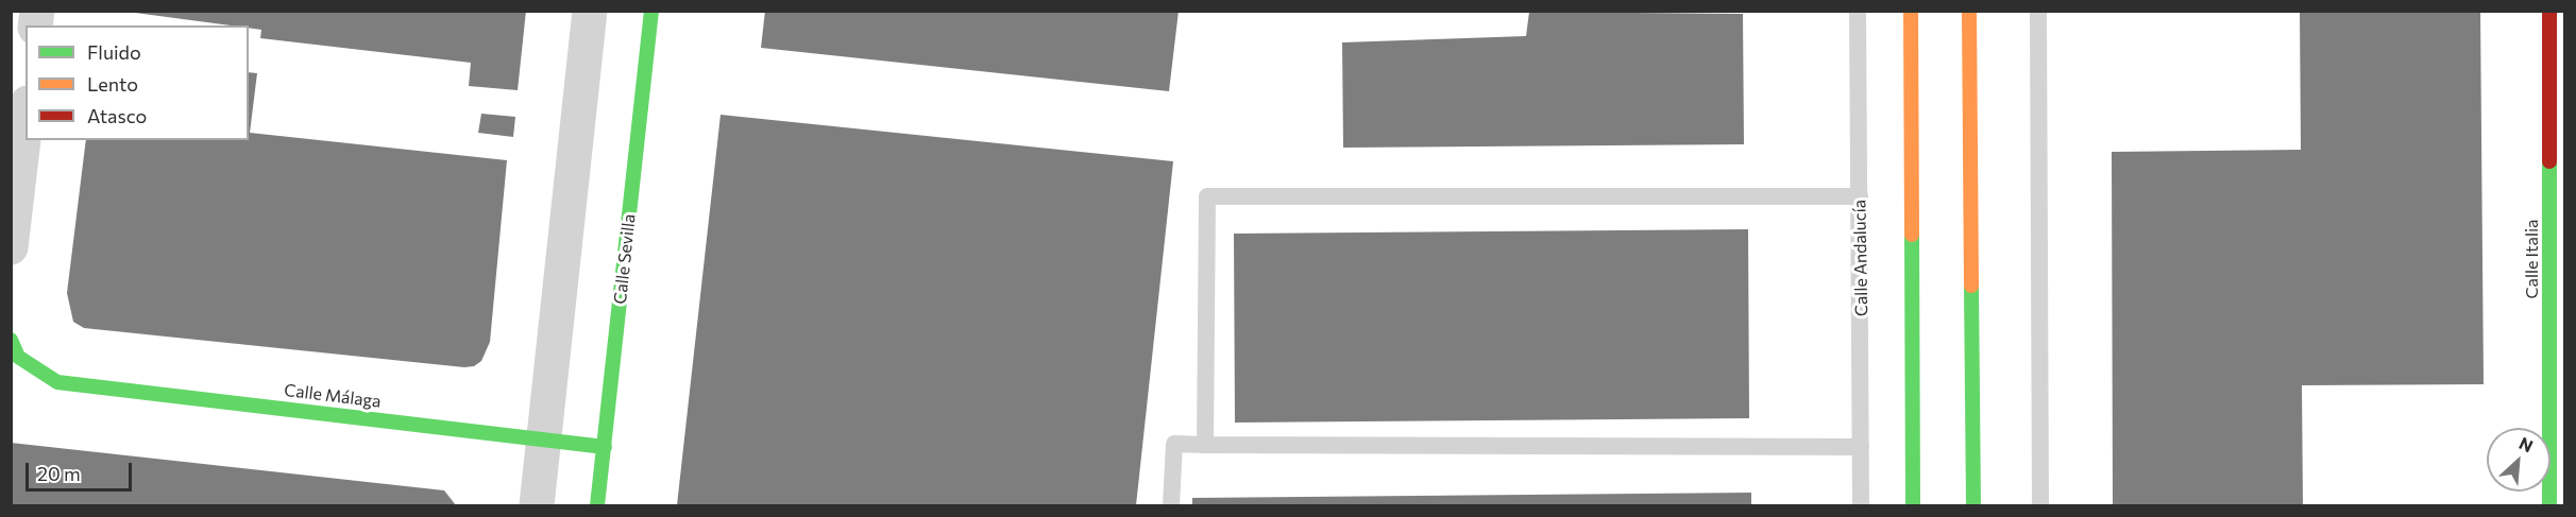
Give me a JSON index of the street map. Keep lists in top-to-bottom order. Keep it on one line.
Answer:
{"streets":{"street":["Calle Sevilla","Calle Italia","Calle Málaga"],"lane":["Calle Andalucía"]},"crossings":[["Calle Sevilla","Calle Málaga"]],"legend":["Fluido","Lento","Atasco"],"scale_bar":"20 m","north":"top right"}
